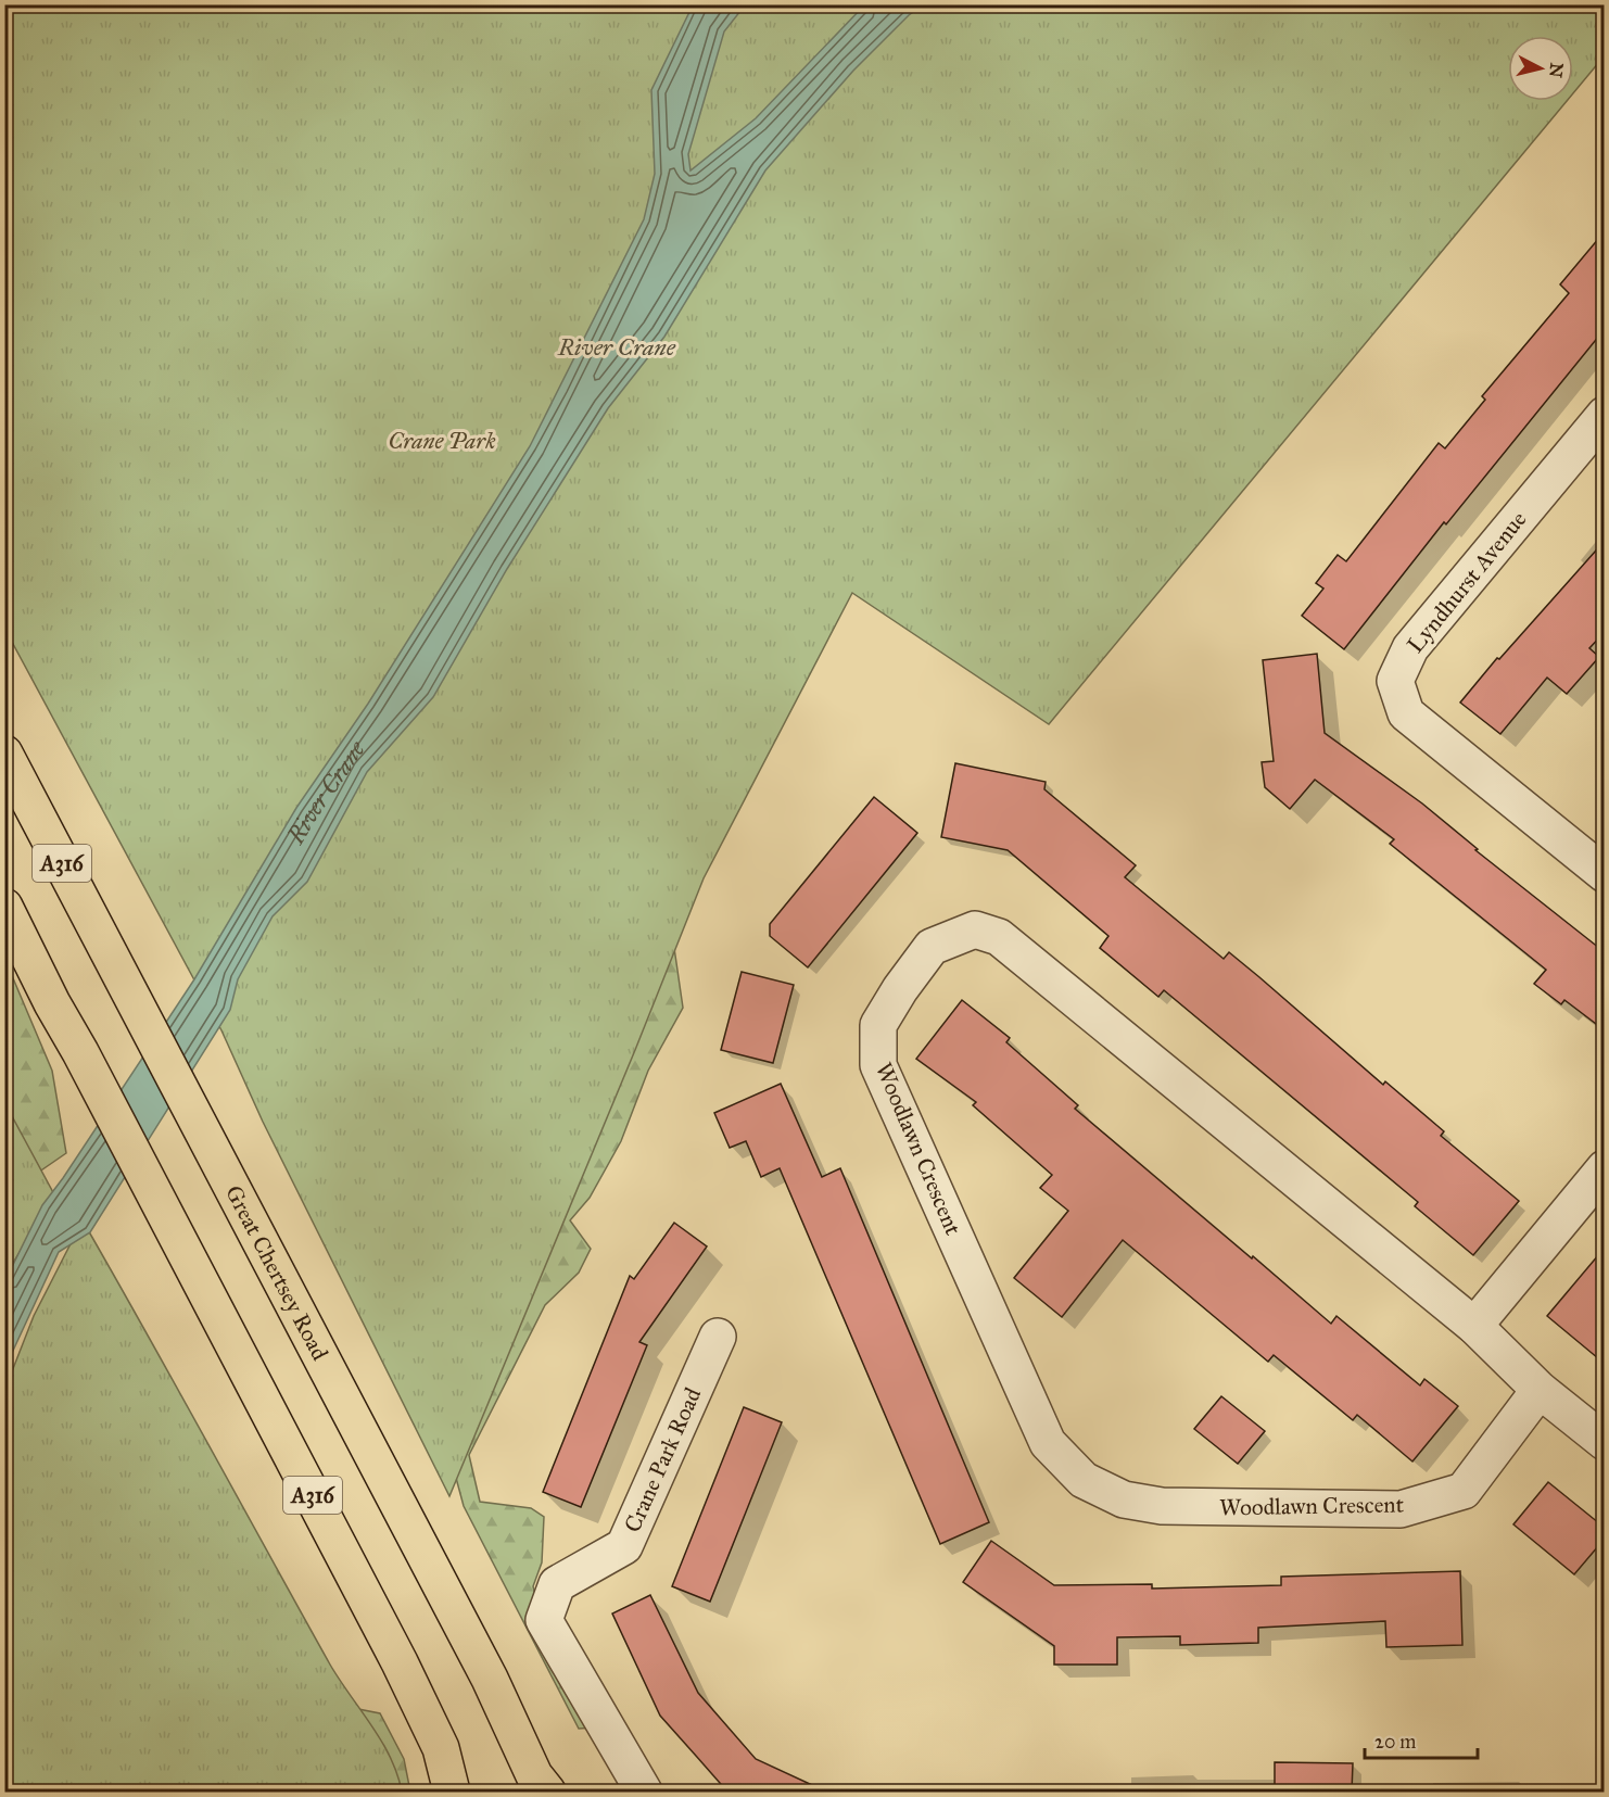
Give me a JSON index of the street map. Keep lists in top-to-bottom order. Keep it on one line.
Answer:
{"streets":{"highway":["A316","Great Chertsey Road"],"street":["Lyndhurst Avenue","Woodlawn Crescent","Crane Park Road"]},"water":["River Crane"],"parks":["Crane Park"],"scale_bar":"20 m","north":"right"}
